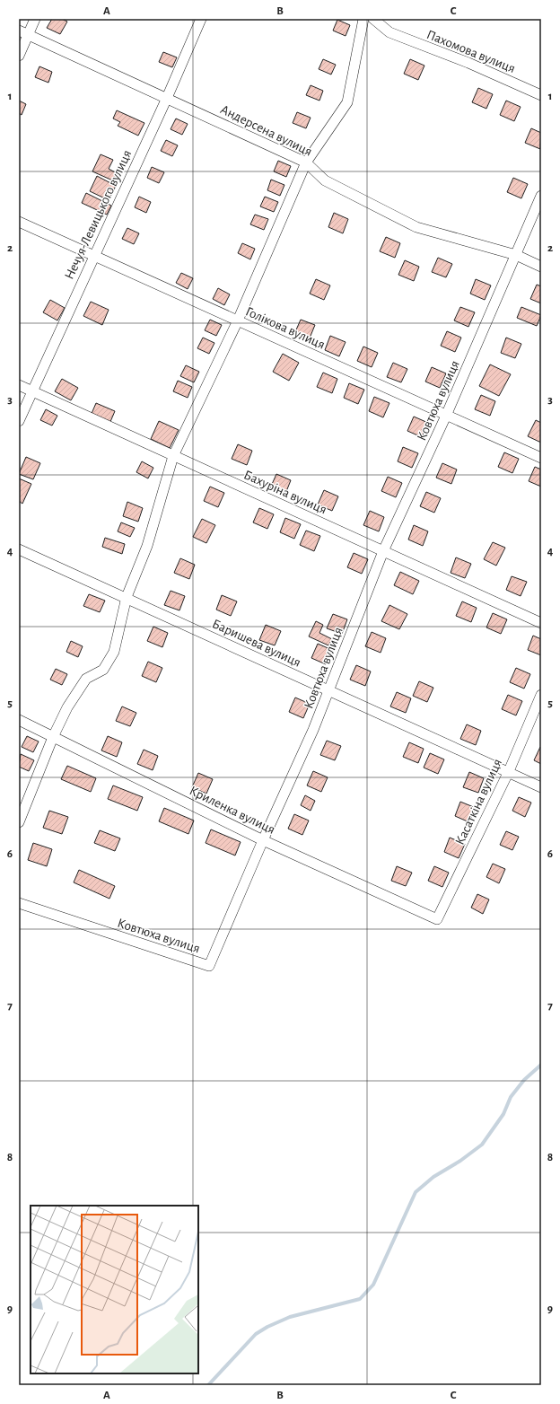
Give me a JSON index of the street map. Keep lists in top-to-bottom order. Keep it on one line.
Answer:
{"streets":{"street":["Пахомова вулиця","Андерсена вулиця","Нечуя-Левицького вулиця","Голікова вулиця","Ковтюха вулиця","Бахуріна вулиця","Баришева вулиця","Касаткіна вулиця","Криленка вулиця"]},"crossings":[["Андерсена вулиця","Нечуя-Левицького вулиця"],["Андерсена вулиця","Ковтюха вулиця"],["Нечуя-Левицького вулиця","Голікова вулиця"],["Нечуя-Левицького вулиця","Бахуріна вулиця"],["Голікова вулиця","Ковтюха вулиця"],["Ковтюха вулиця","Бахуріна вулиця"],["Ковтюха вулиця","Баришева вулиця"],["Ковтюха вулиця","Криленка вулиця"],["Баришева вулиця","Касаткіна вулиця"],["Касаткіна вулиця","Криленка вулиця"]],"grid":{"columns":["A","B","C"],"rows":["1","2","3","4","5","6","7","8","9"]}}
